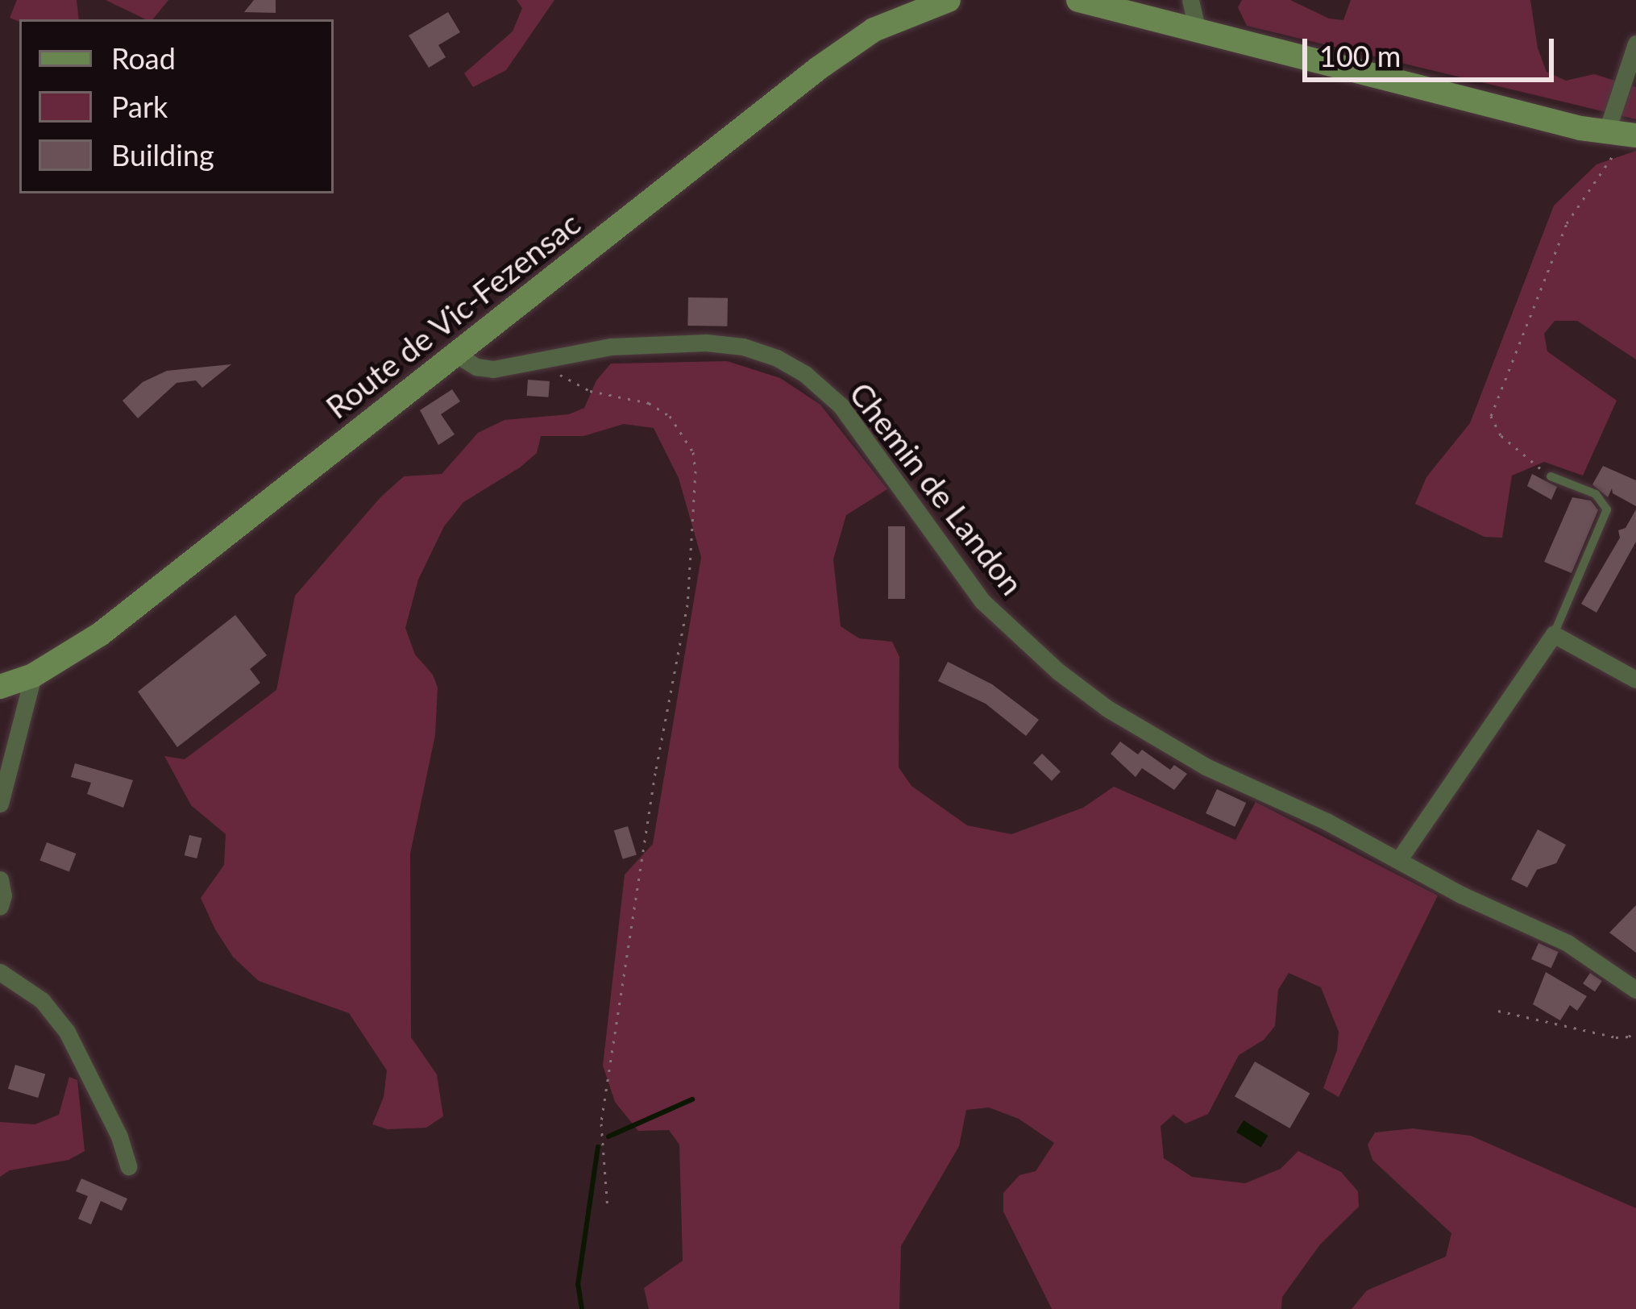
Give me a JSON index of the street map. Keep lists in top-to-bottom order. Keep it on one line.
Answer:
{"streets":{"main road":["Route de Vic-Fezensac"],"street":["Chemin de Landon"]},"crossings":[["Route de Vic-Fezensac","Chemin de Landon"]],"legend":["Road","Park","Building"],"scale_bar":"100 m"}
